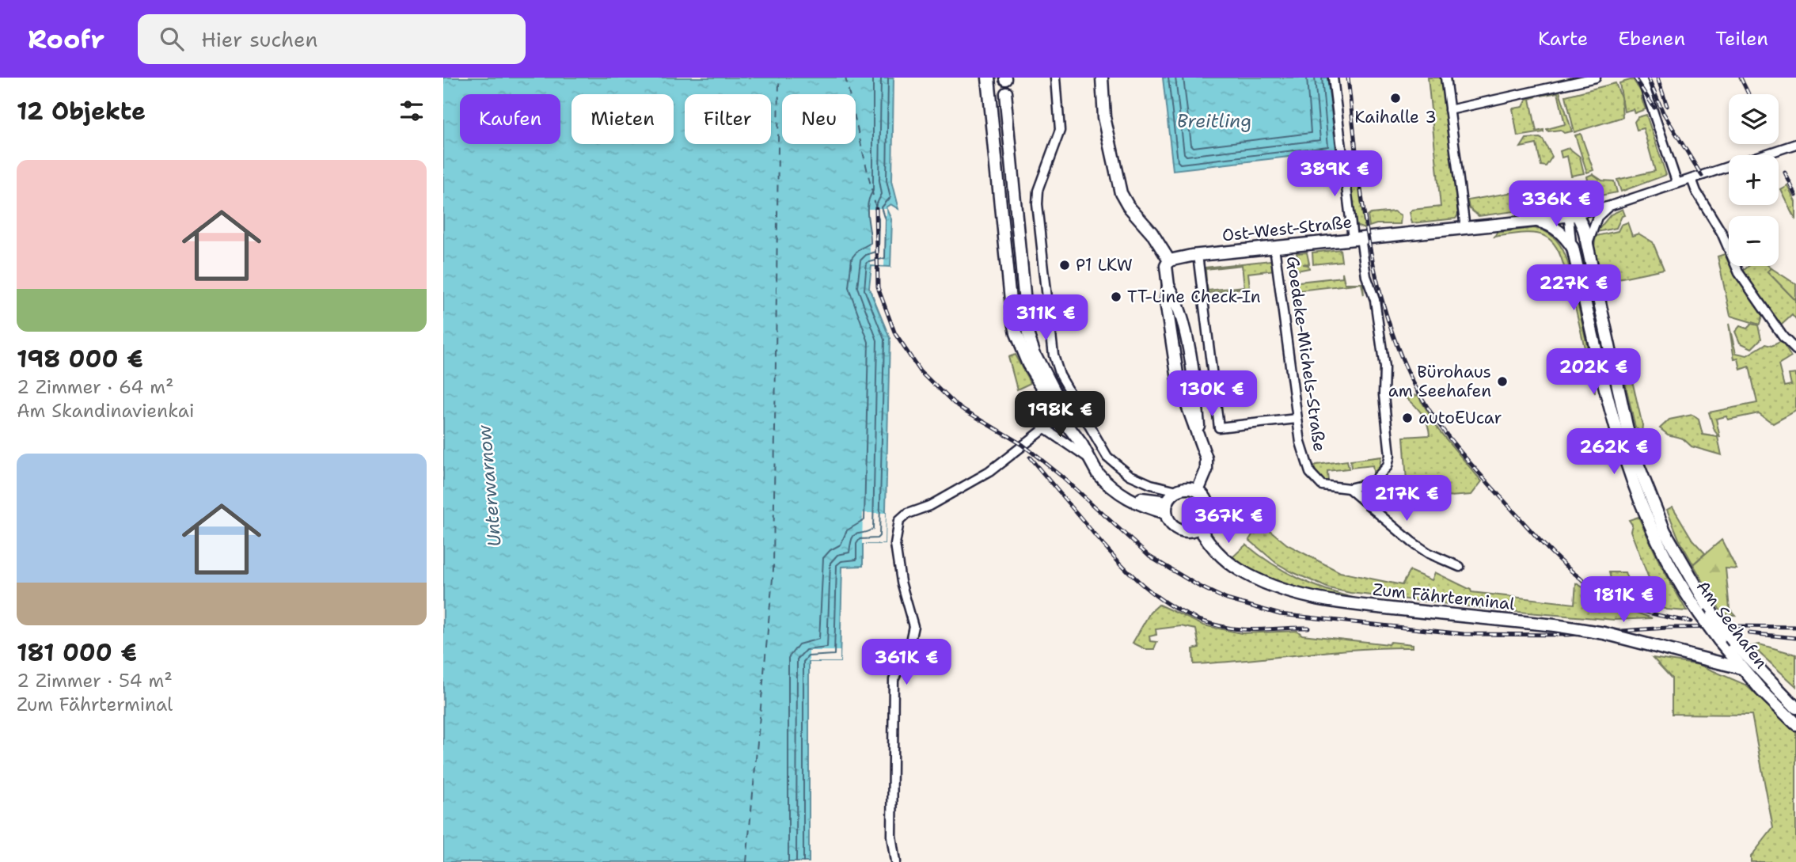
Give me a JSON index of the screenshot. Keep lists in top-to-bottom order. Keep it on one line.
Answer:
{"streets":{"street":["Ost-West-Straße","Goedeke-Michels-Straße","Zum Fährterminal","Am Seehafen"]},"crossings":[["Ost-West-Straße","Goedeke-Michels-Straße"],["Ost-West-Straße","Am Seehafen"],["Zum Fährterminal","Am Seehafen"]],"water":["Breitling","Unterwarnow"],"places":["Kaihalle 3","P1 LKW","TT-Line Check-In","Bürohaus am Seehafen","autoEUcar"],"page":{"header":"Roofr","search":"Hier suchen","nav":["Karte","Ebenen","Teilen"],"heading":"12 Objekte","map_buttons":["+","−"],"chip":["Kaufen","Mieten","Filter","Neu"],"list":[{"name":"198 000 €","note":"2 Zimmer · 64 m² · Am Skandinavienkai"},{"name":"181 000 €","note":"2 Zimmer · 54 m² · Zum Fährterminal"}],"price":["389K €","336K €","227K €","311K €","202K €","130K €","198K €","262K €","217K €","367K €","181K €","361K €"]}}
